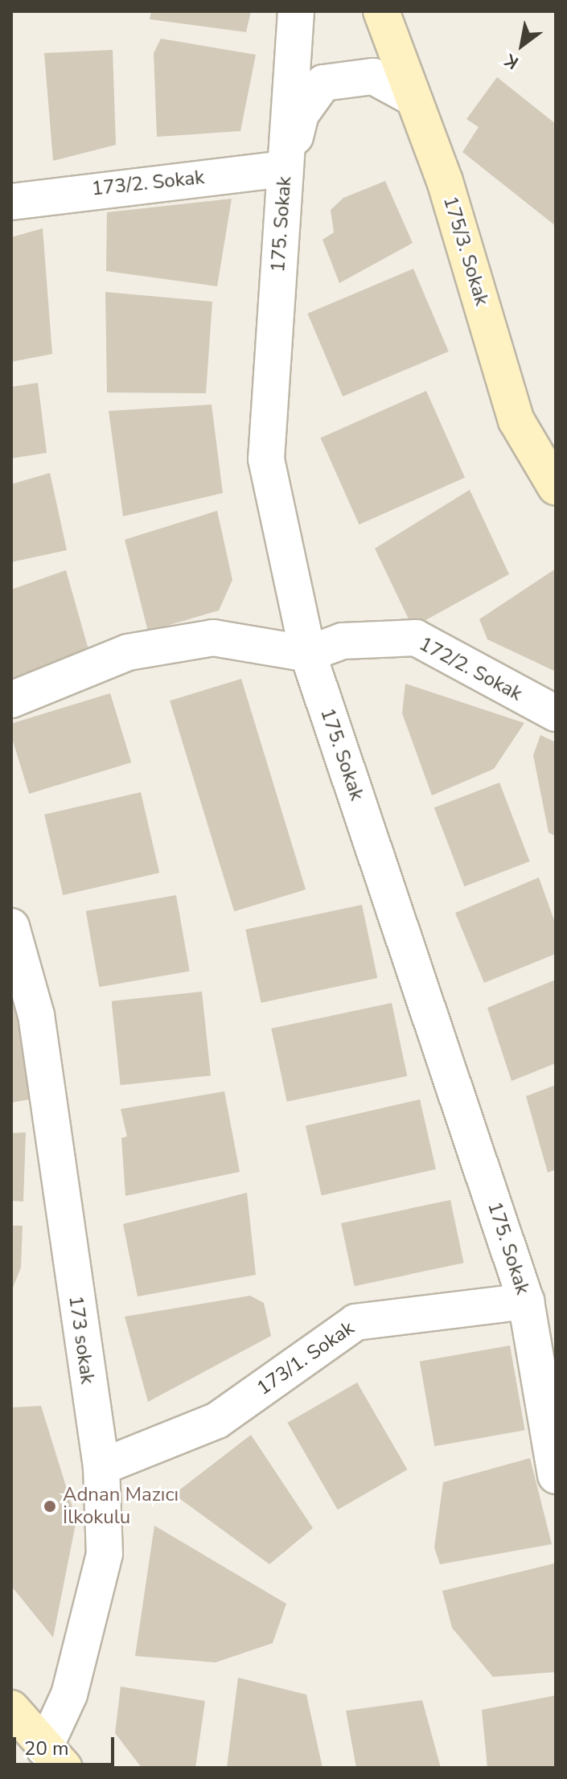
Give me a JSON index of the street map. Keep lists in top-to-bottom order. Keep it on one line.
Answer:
{"streets":{"main road":["175/3. Sokak"],"street":["173/2. Sokak","175. Sokak","172/2. Sokak","173 sokak","173/1. Sokak"]},"crossings":[["173/2. Sokak","175. Sokak"],["175. Sokak","172/2. Sokak"],["175. Sokak","173/1. Sokak"],["173 sokak","173/1. Sokak"]],"places":["Adnan Mazıcı İlkokulu"],"scale_bar":"20 m","north":"bottom left"}
